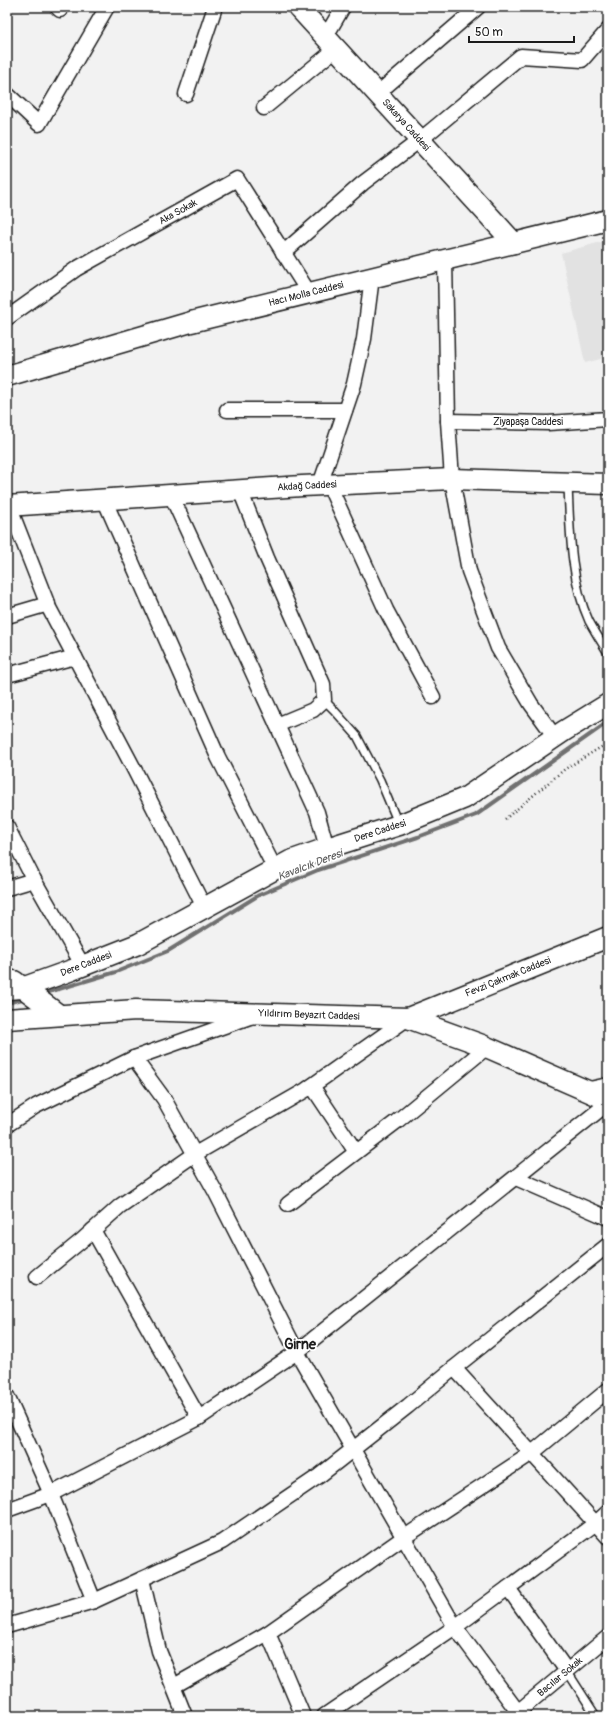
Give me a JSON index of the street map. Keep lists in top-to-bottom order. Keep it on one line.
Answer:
{"streets":{"street":["Sakarya Caddesi","Aka Sokak","Hacı Molla Caddesi","Ziyapaşa Caddesi","Akdağ Caddesi","Dere Caddesi","Fevzi Çakmak Caddesi","Yıldırım Beyazıt Caddesi","Bacılar Sokak"]},"crossings":[["Sakarya Caddesi","Hacı Molla Caddesi"],["Aka Sokak","Hacı Molla Caddesi"],["Fevzi Çakmak Caddesi","Yıldırım Beyazıt Caddesi"]],"districts":["Girne"],"water":["Kavalcık Deresi"],"scale_bar":"50 m"}
